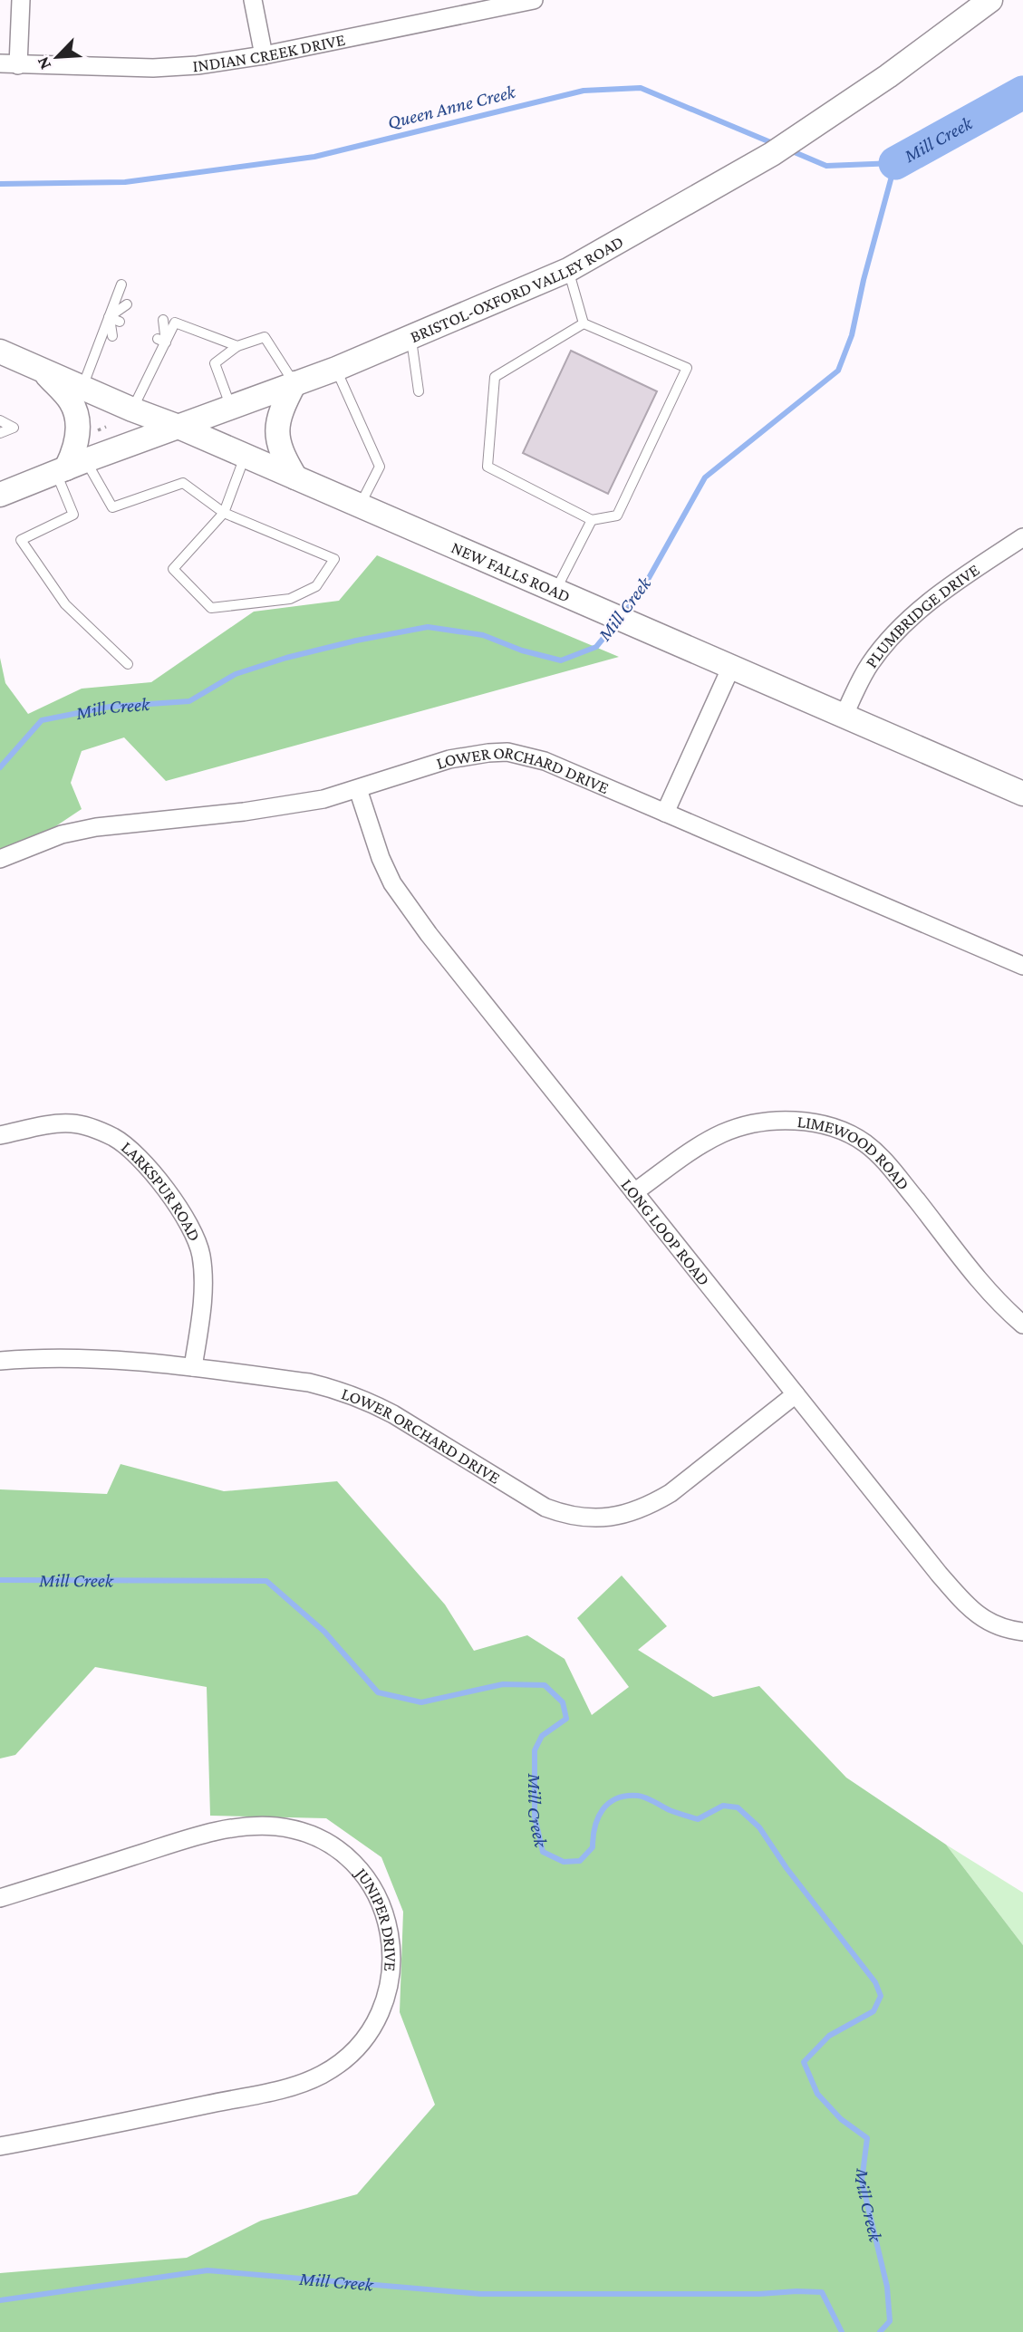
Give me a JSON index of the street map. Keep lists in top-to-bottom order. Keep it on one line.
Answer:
{"streets":{"main road":["BRISTOL-OXFORD VALLEY ROAD","NEW FALLS ROAD"],"street":["INDIAN CREEK DRIVE","PLUMBRIDGE DRIVE","LOWER ORCHARD DRIVE","LIMEWOOD ROAD","LARKSPUR ROAD","LONG LOOP ROAD","JUNIPER DRIVE"]},"crossings":[["BRISTOL-OXFORD VALLEY ROAD","NEW FALLS ROAD"],["NEW FALLS ROAD","PLUMBRIDGE DRIVE"],["LOWER ORCHARD DRIVE","LARKSPUR ROAD"],["LOWER ORCHARD DRIVE","LONG LOOP ROAD"],["LIMEWOOD ROAD","LONG LOOP ROAD"]],"water":["Queen Anne Creek","Mill Creek"],"north":"bottom left"}
